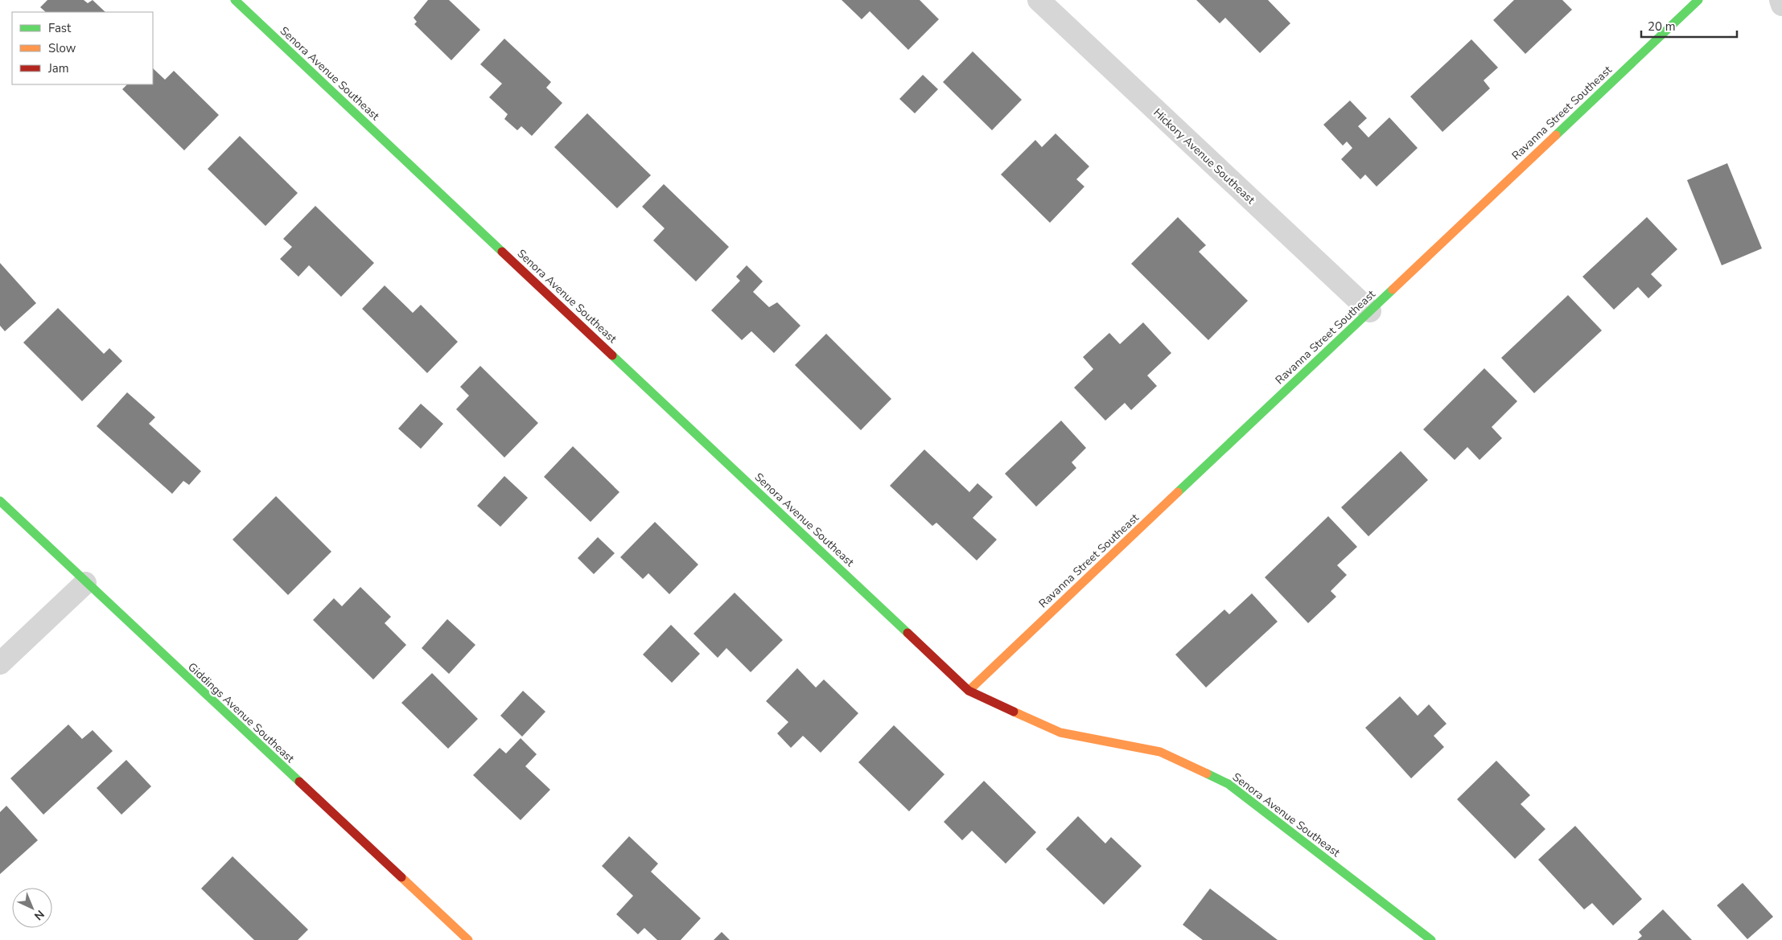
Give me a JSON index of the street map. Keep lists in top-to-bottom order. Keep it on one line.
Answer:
{"streets":{"street":["Senora Avenue Southeast","Ravanna Street Southeast","Hickory Avenue Southeast","Giddings Avenue Southeast"]},"crossings":[["Senora Avenue Southeast","Ravanna Street Southeast"],["Ravanna Street Southeast","Hickory Avenue Southeast"]],"legend":["Fast","Slow","Jam"],"scale_bar":"20 m","north":"bottom right"}
